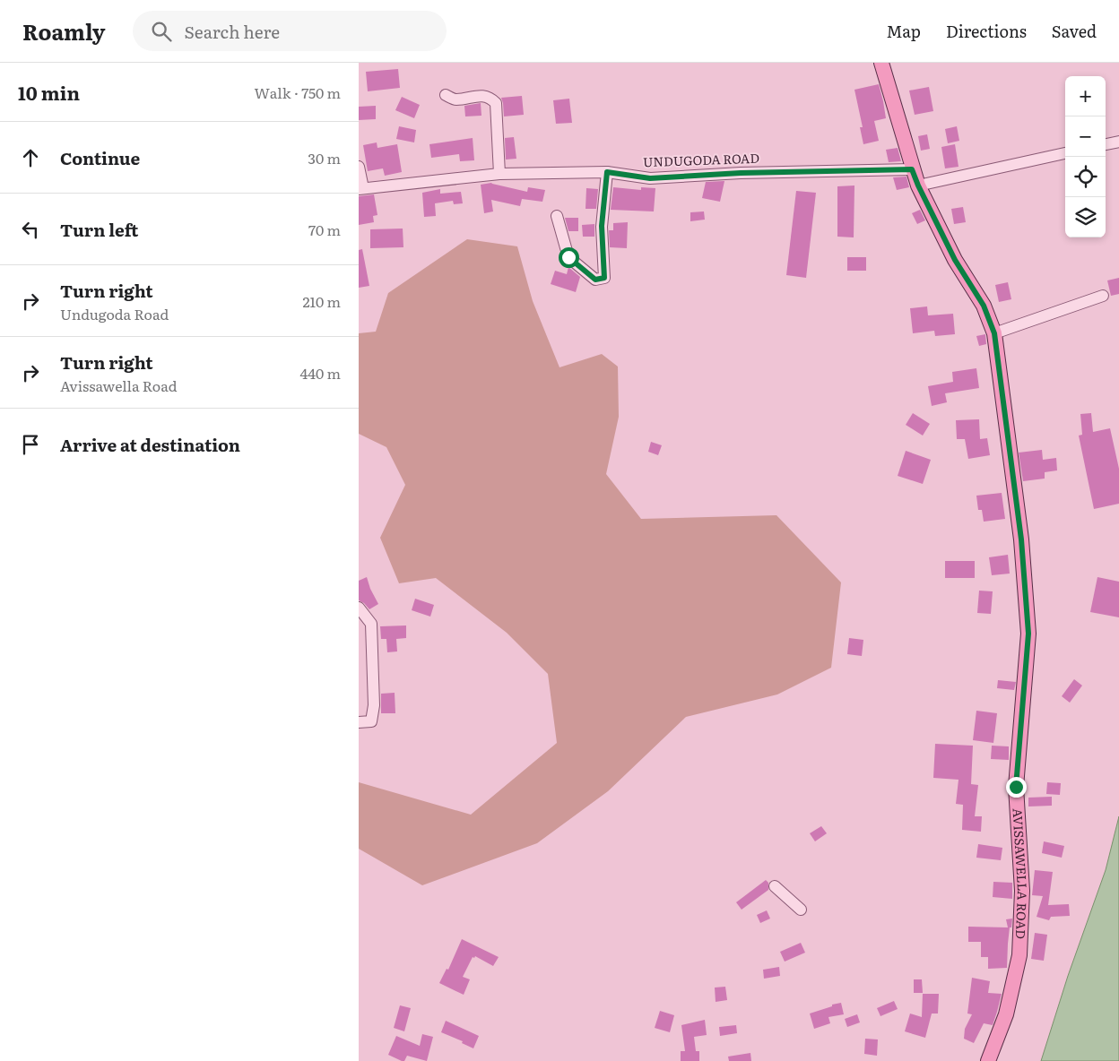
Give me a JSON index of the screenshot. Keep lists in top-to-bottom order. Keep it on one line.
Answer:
{"streets":{"main road":["AVISSAWELLA ROAD"],"street":["UNDUGODA ROAD"]},"crossings":[["UNDUGODA ROAD","AVISSAWELLA ROAD"]],"page":{"header":"Roamly","search":"Search here","nav":["Map","Directions","Saved"],"heading":["10 min","Walk · 750 m"],"map_buttons":["+","−"],"list":[["Continue","30 m"],["Turn left","70 m"],["Turn right","Undugoda Road","210 m"],["Turn right","Avissawella Road","440 m"],"Arrive at destination"]}}
